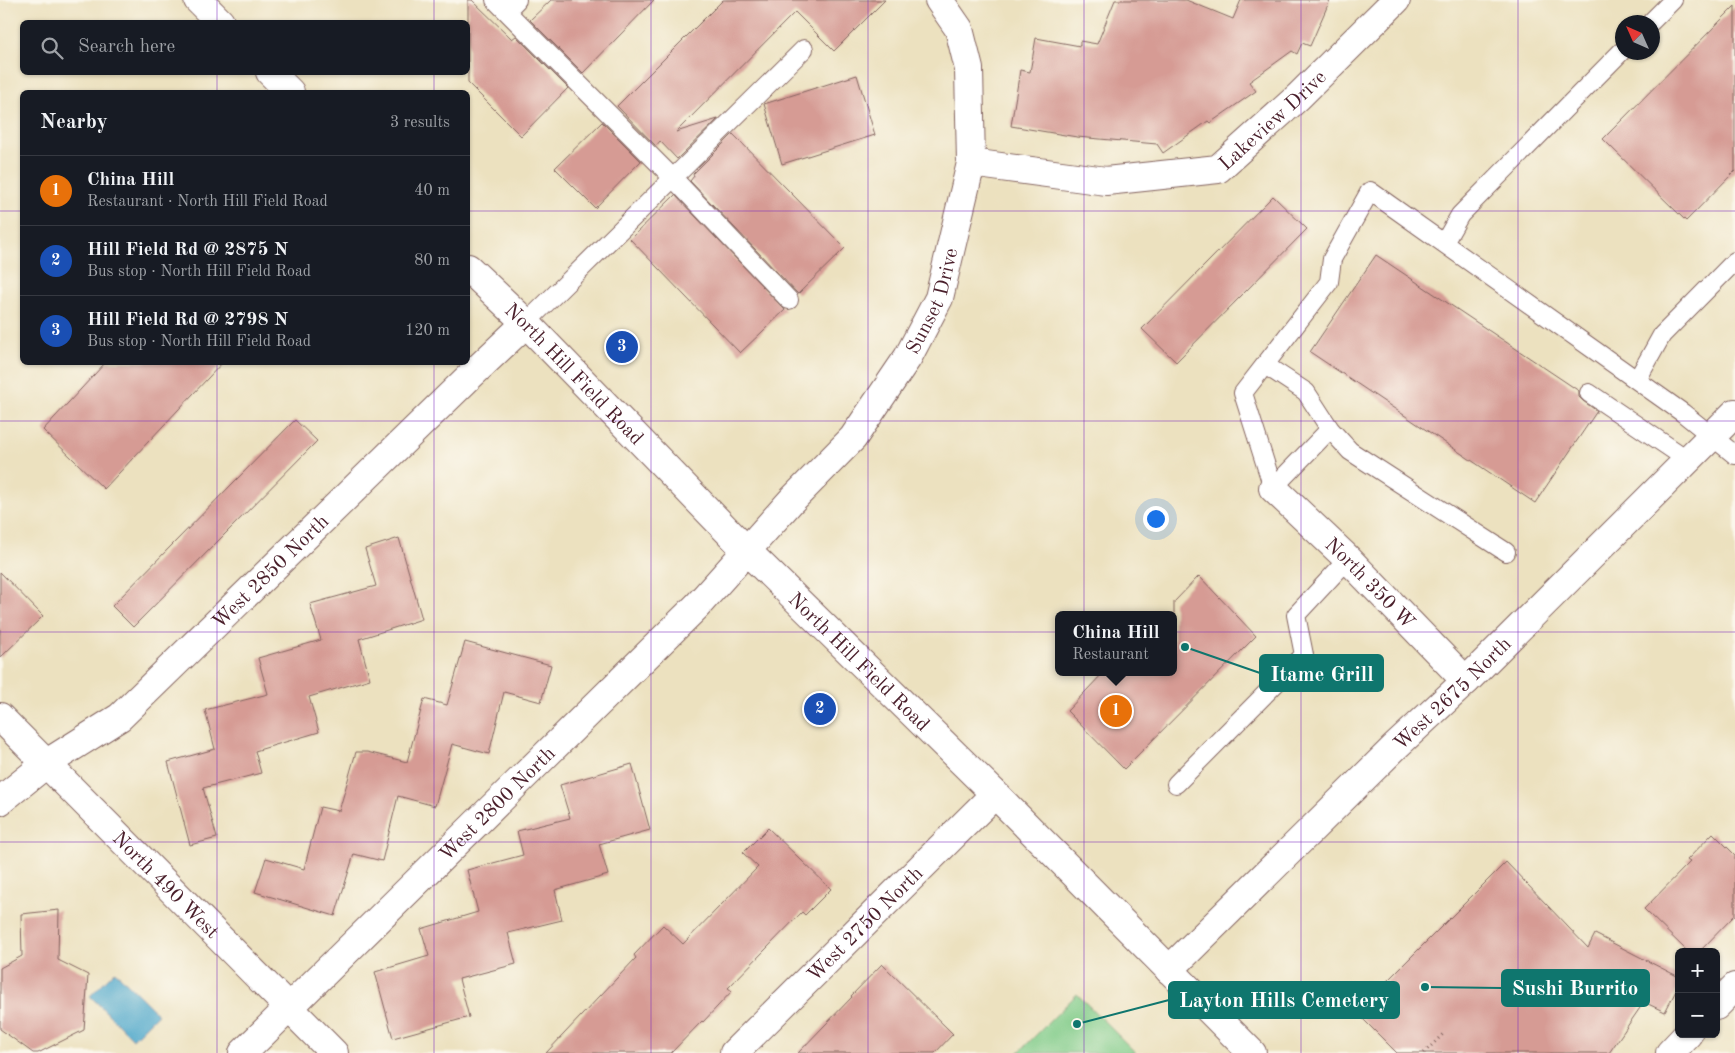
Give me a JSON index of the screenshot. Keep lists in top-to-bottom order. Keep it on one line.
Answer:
{"streets":{"street":["Lakeview Drive","Sunset Drive","North Hill Field Road","West 2850 North","North 350 W","West 2675 North","West 2800 North","North 490 West","West 2750 North"]},"crossings":[["Lakeview Drive","Sunset Drive"],["Sunset Drive","North Hill Field Road"],["Sunset Drive","West 2800 North"],["North Hill Field Road","West 2850 North"],["North Hill Field Road","West 2675 North"],["North Hill Field Road","West 2800 North"],["North Hill Field Road","West 2750 North"],["West 2850 North","North 490 West"],["North 350 W","West 2675 North"],["West 2800 North","North 490 West"]],"places":["Itame Grill","Sushi Burrito","Layton Hills Cemetery"],"north":"top left","page":{"search":"Search here","heading":["Nearby","3 results"],"list":[{"mark":"1","name":"China Hill","note":"Restaurant · North Hill Field Road","value":"40 m"},{"mark":"2","name":"Hill Field Rd @ 2875 N","note":"Bus stop · North Hill Field Road","value":"80 m"},{"mark":"3","name":"Hill Field Rd @ 2798 N","note":"Bus stop · North Hill Field Road","value":"120 m"}],"pins":["3","2","1"],"popup":["China Hill","Restaurant"],"map_buttons":["+","−"]}}
